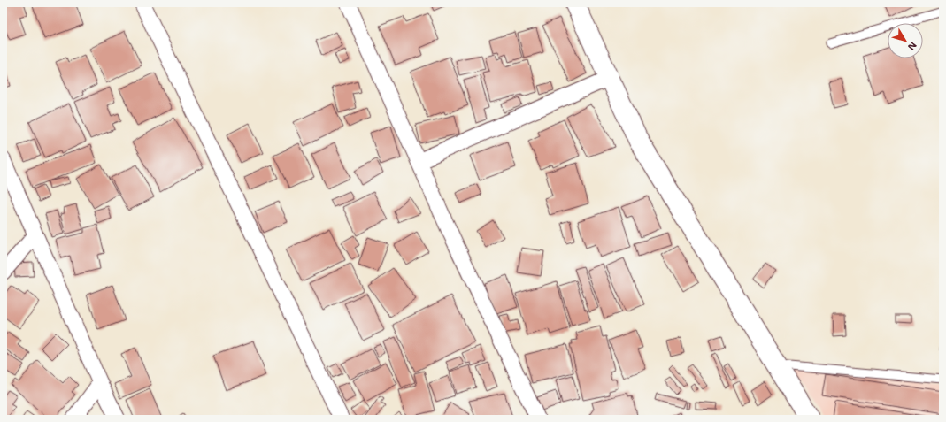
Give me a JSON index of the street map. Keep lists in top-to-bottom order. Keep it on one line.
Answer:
{"north":"bottom right"}
